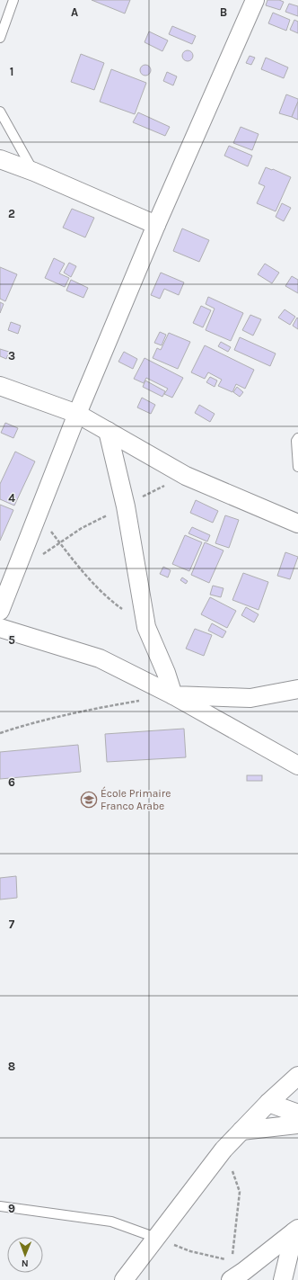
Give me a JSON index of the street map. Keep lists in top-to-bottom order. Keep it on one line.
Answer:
{"places":{"school or university":["École Primaire Franco Arabe"]},"north":"bottom","grid":{"columns":["A","B"],"rows":["1","2","3","4","5","6","7","8","9"]}}
